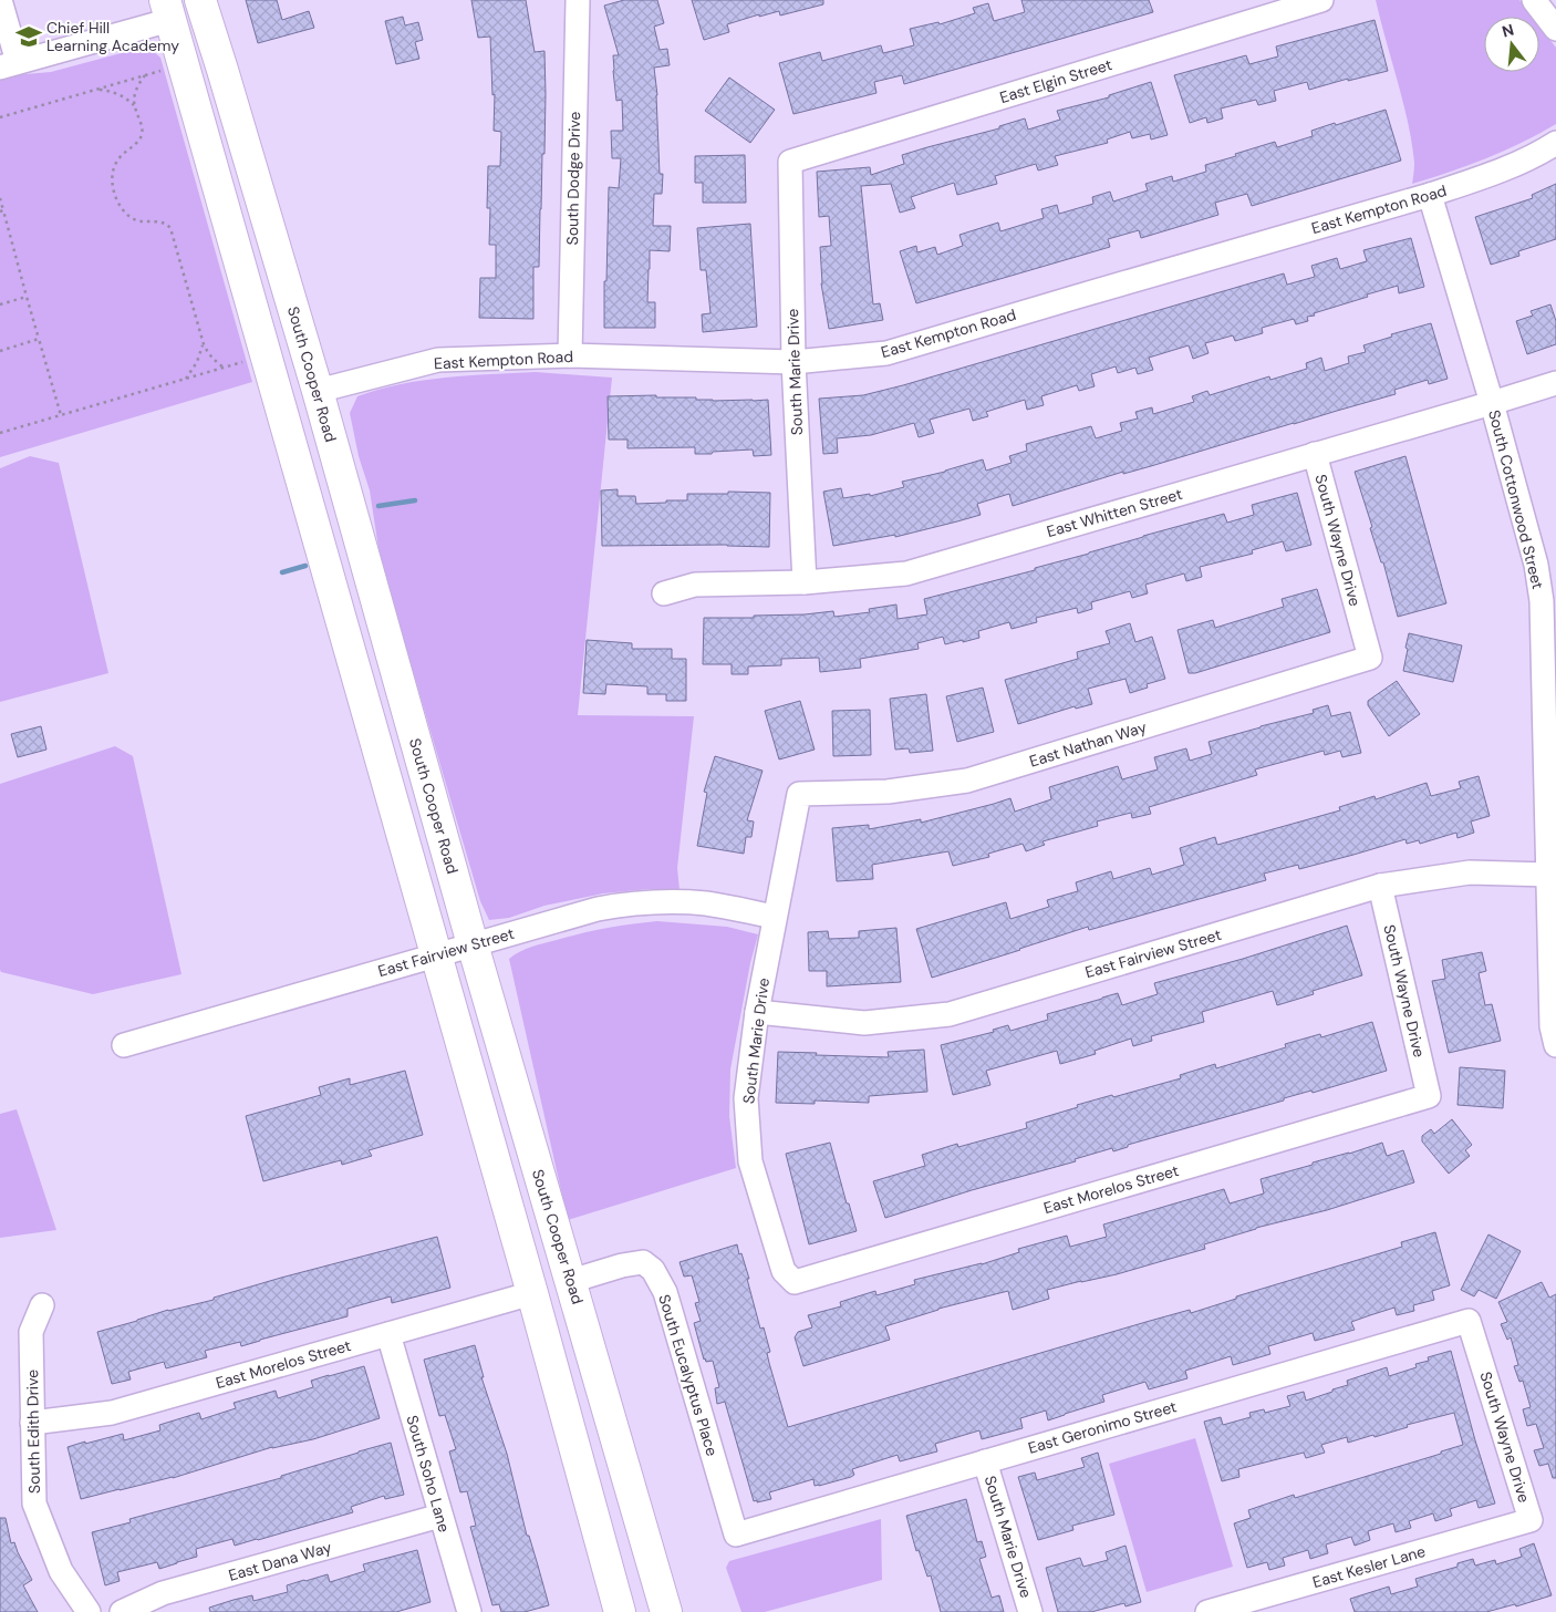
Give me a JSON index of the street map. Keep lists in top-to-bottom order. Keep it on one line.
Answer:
{"streets":{"main road":["South Cooper Road"],"street":["East Elgin Street","South Dodge Drive","East Kempton Road","South Marie Drive","South Cottonwood Street","East Whitten Street","South Wayne Drive","East Nathan Way","East Fairview Street","East Morelos Street","South Eucalyptus Place","East Geronimo Street","South Edith Drive","South Soho Lane","East Dana Way","East Kesler Lane"]},"crossings":[["East Elgin Street","South Marie Drive"],["South Dodge Drive","East Kempton Road"],["East Kempton Road","South Marie Drive"],["East Kempton Road","South Cooper Road"],["East Kempton Road","South Cottonwood Street"],["South Marie Drive","East Whitten Street"],["South Marie Drive","East Nathan Way"],["South Marie Drive","East Fairview Street"],["South Marie Drive","East Morelos Street"],["South Marie Drive","East Geronimo Street"],["South Cooper Road","East Fairview Street"],["South Cooper Road","South Eucalyptus Place"],["South Cottonwood Street","East Whitten Street"],["South Cottonwood Street","East Fairview Street"],["East Whitten Street","South Wayne Drive"],["South Wayne Drive","East Nathan Way"],["South Wayne Drive","East Fairview Street"],["South Wayne Drive","East Morelos Street"],["South Wayne Drive","East Geronimo Street"],["South Wayne Drive","East Kesler Lane"],["East Morelos Street","South Edith Drive"],["East Morelos Street","South Soho Lane"],["South Eucalyptus Place","East Geronimo Street"],["South Soho Lane","East Dana Way"]],"places":{"school or university":["Chief Hill Learning Academy"]},"north":"top"}
